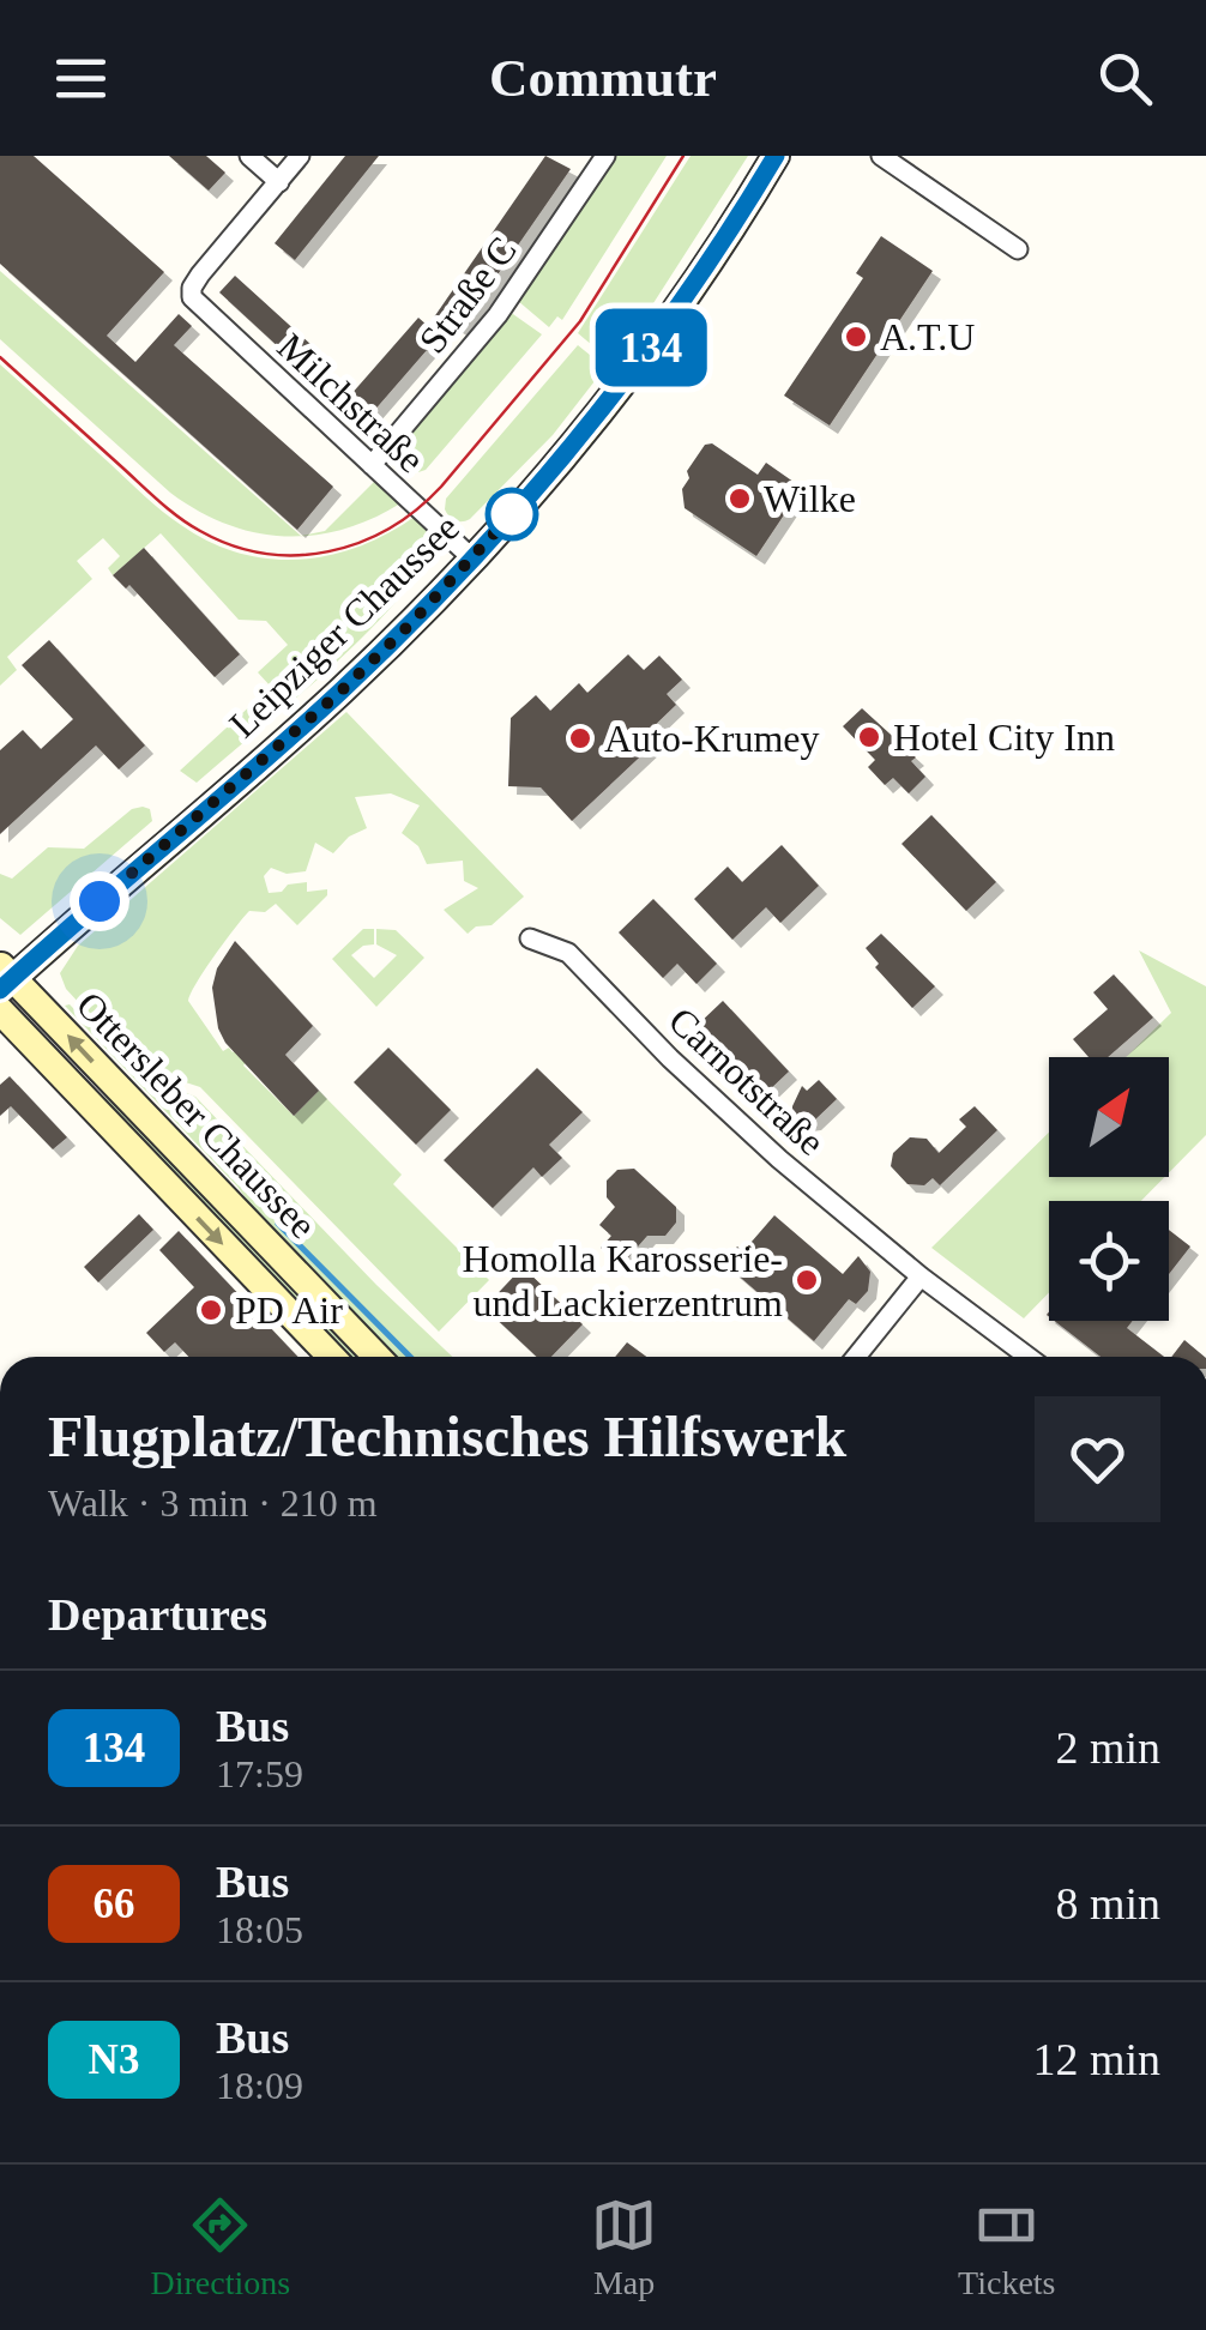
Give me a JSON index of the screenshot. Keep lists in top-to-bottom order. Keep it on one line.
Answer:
{"streets":{"main road":["Leipziger Chaussee","Ottersleber Chaussee"],"street":["Straße C","Milchstraße","Carnotstraße"]},"crossings":[["Straße C","Milchstraße"],["Milchstraße","Leipziger Chaussee"],["Leipziger Chaussee","Ottersleber Chaussee"]],"places":["A.T.U","Wilke","Hotel City Inn","Auto-Krumey","Homolla Karosserie- und Lackierzentrum","PD Air"],"lines":["bus line 134"],"north":"top right","page":{"header":"Commutr","on_map":"134","heading":[["Flugplatz/Technisches Hilfswerk","Walk · 3 min · 210 m"],"Departures"],"list":[{"mark":"134","name":"Bus","note":"17:59","value":"2 min"},{"mark":"66","name":"Bus","note":"18:05","value":"8 min"},{"mark":"N3","name":"Bus","note":"18:09","value":"12 min"}],"tabs":["Directions","Map","Tickets"]}}
